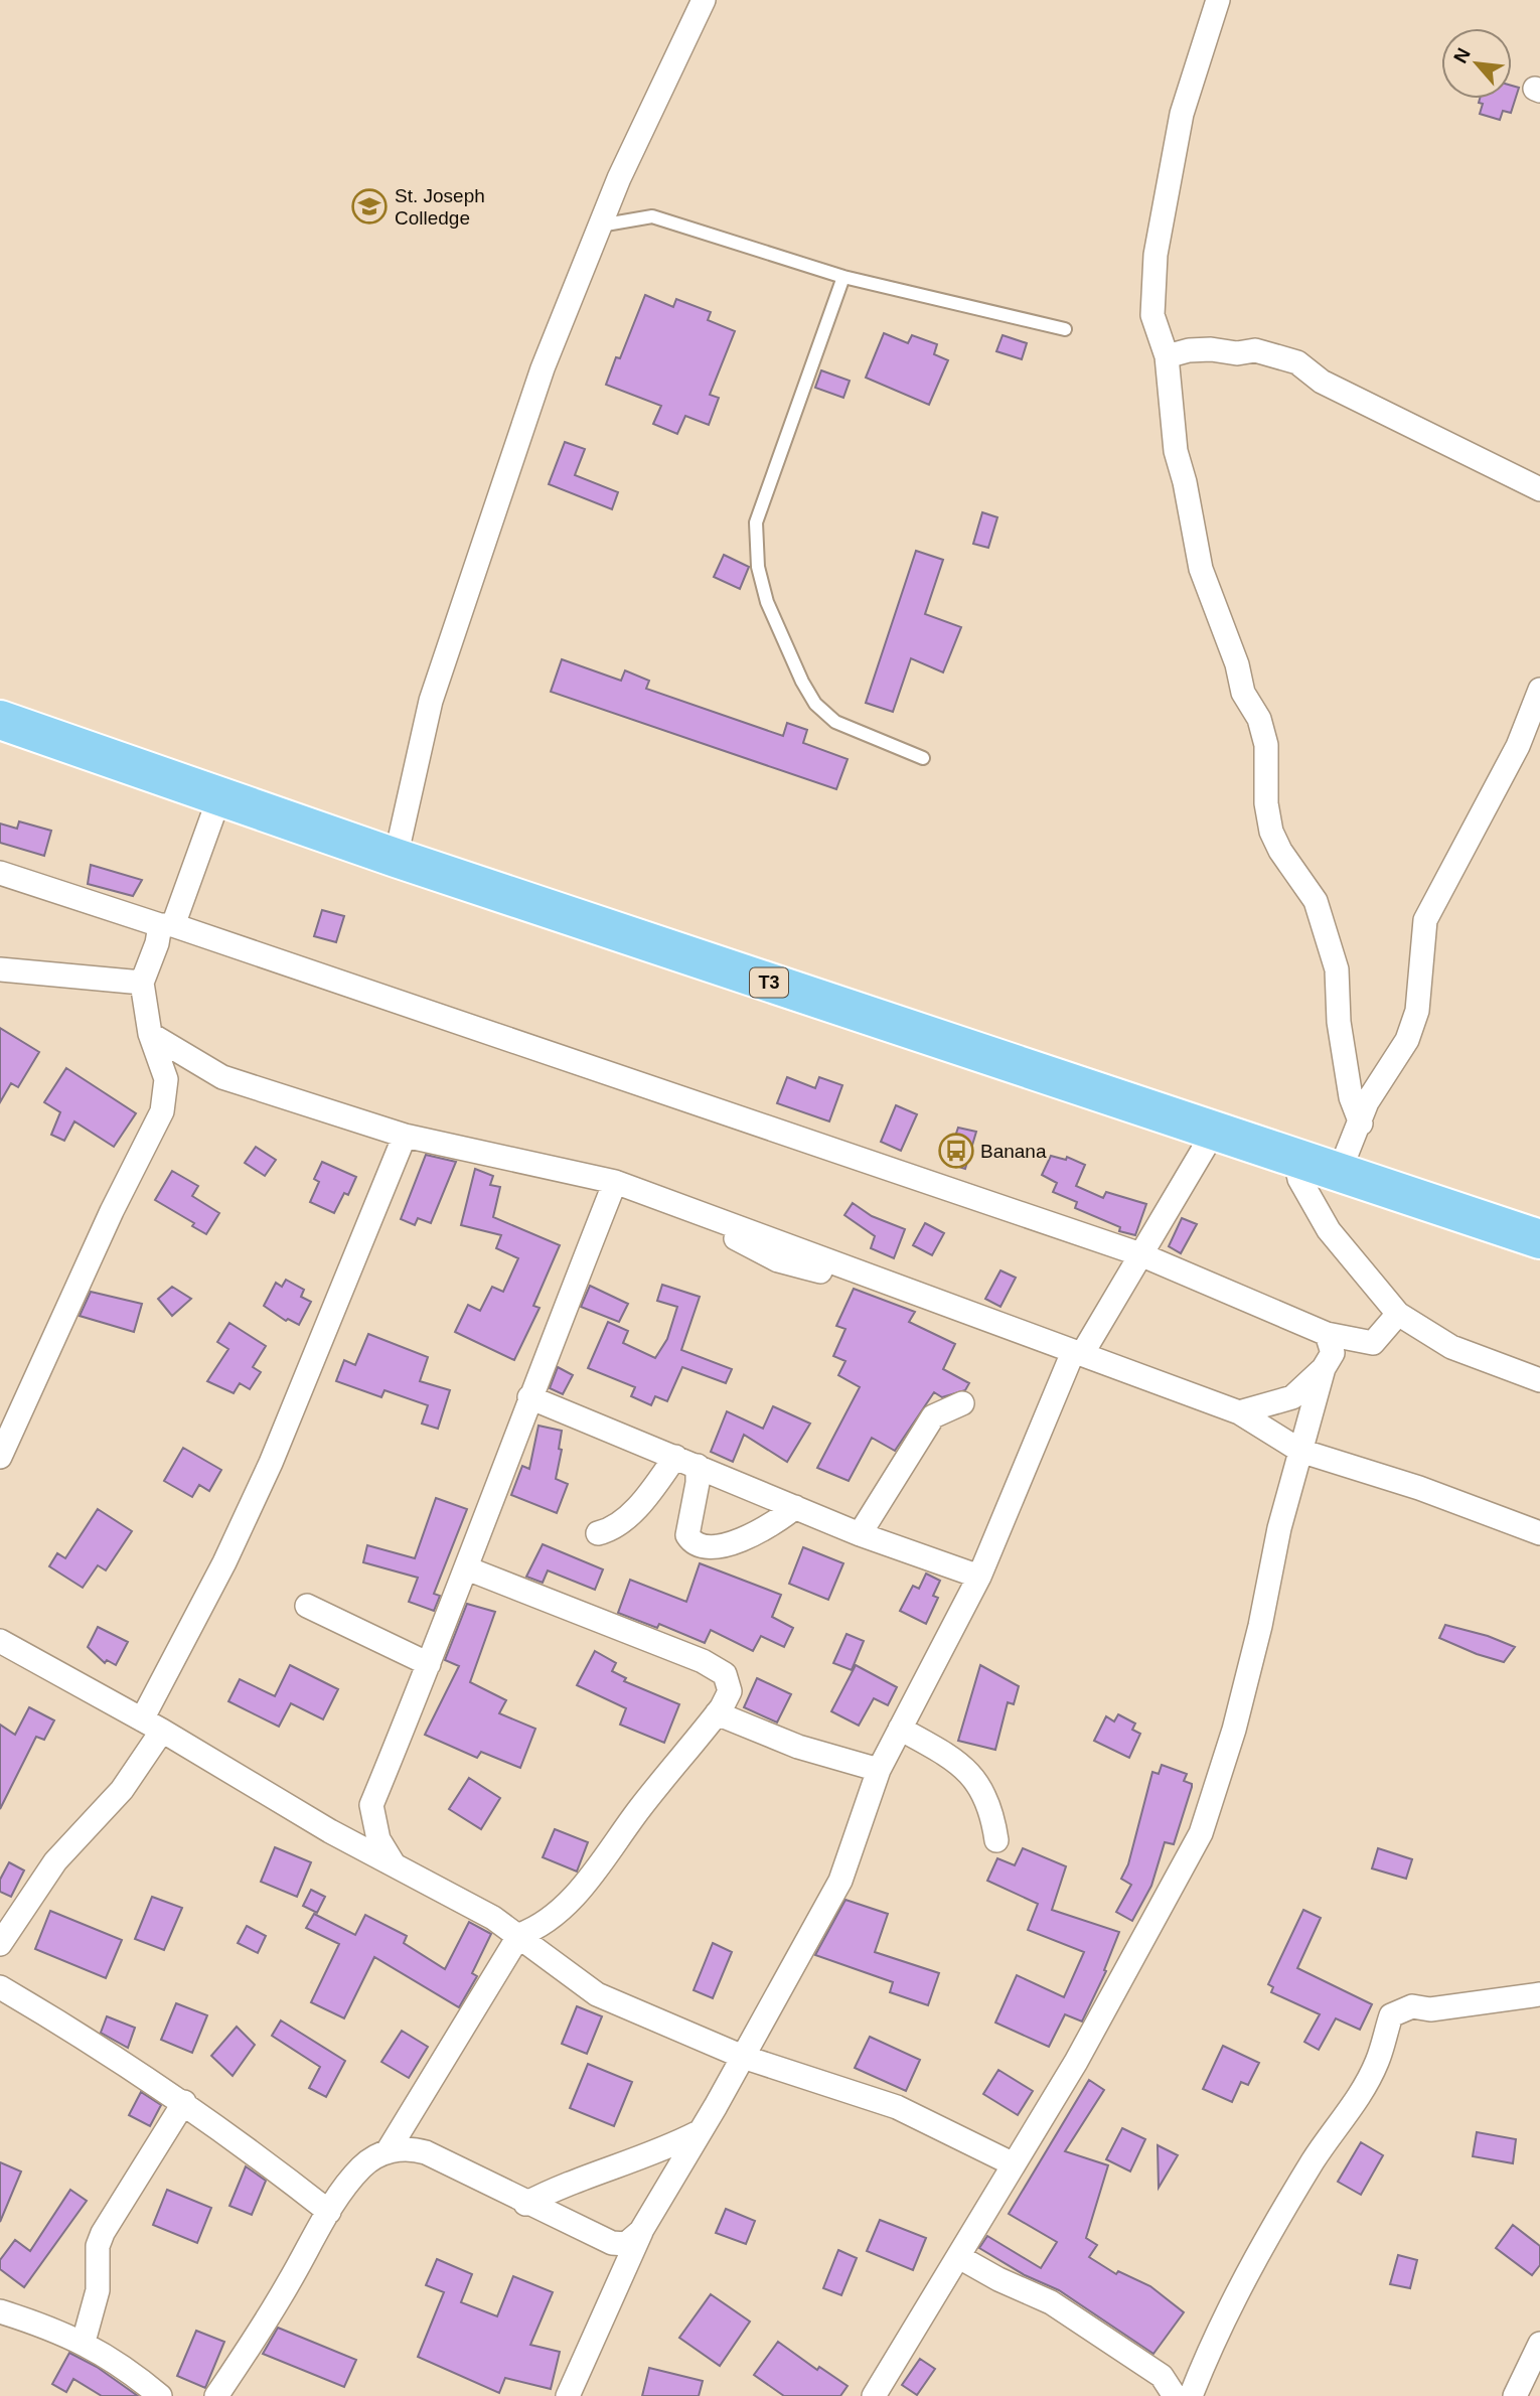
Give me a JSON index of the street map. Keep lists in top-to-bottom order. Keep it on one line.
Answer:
{"streets":{"highway":["T3"]},"places":{"school or university":["St. Joseph Colledge"],"bus stop":["Banana"]},"north":"top left"}
